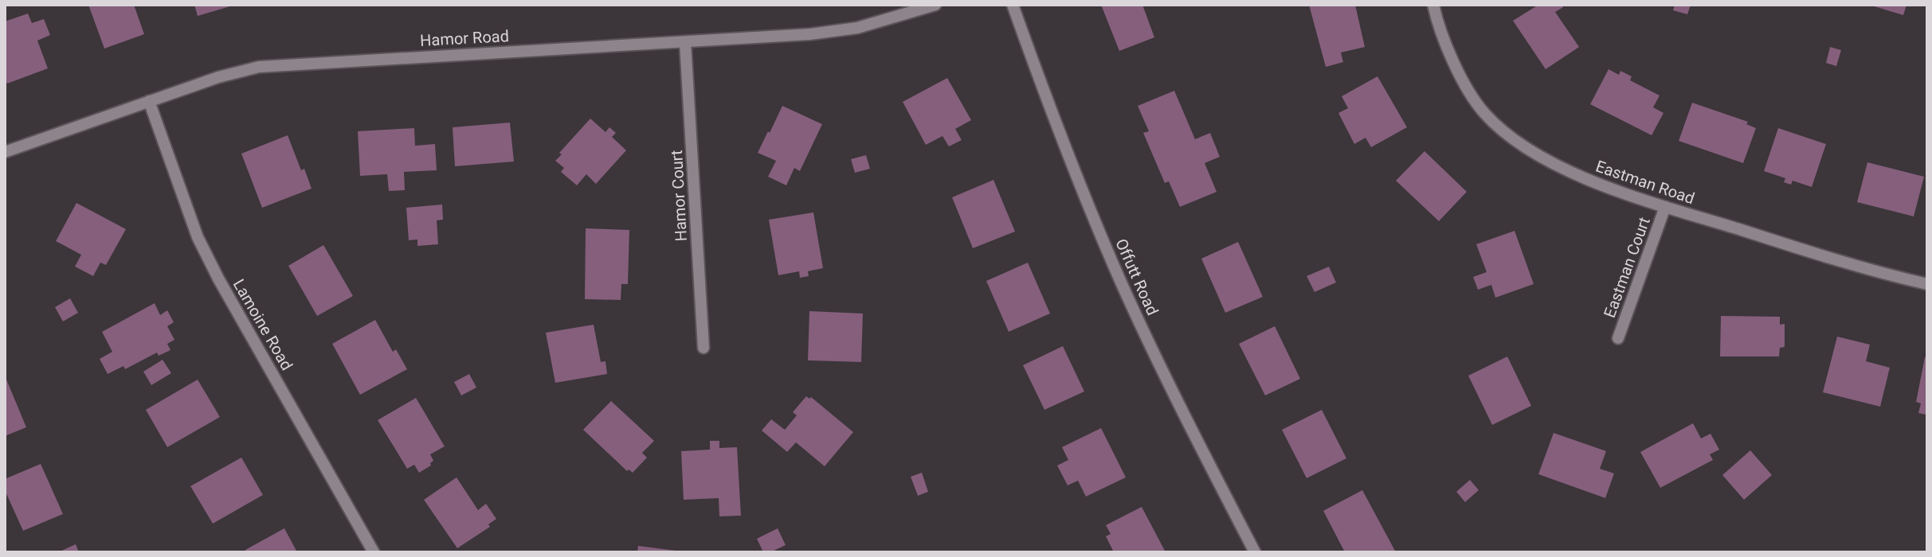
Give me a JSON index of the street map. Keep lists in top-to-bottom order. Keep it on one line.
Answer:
{"streets":{"street":["Hamor Road","Eastman Road","Hamor Court","Eastman Court","Offutt Road","Lamoine Road"]},"crossings":[["Hamor Road","Hamor Court"],["Hamor Road","Lamoine Road"],["Eastman Road","Eastman Court"]]}
